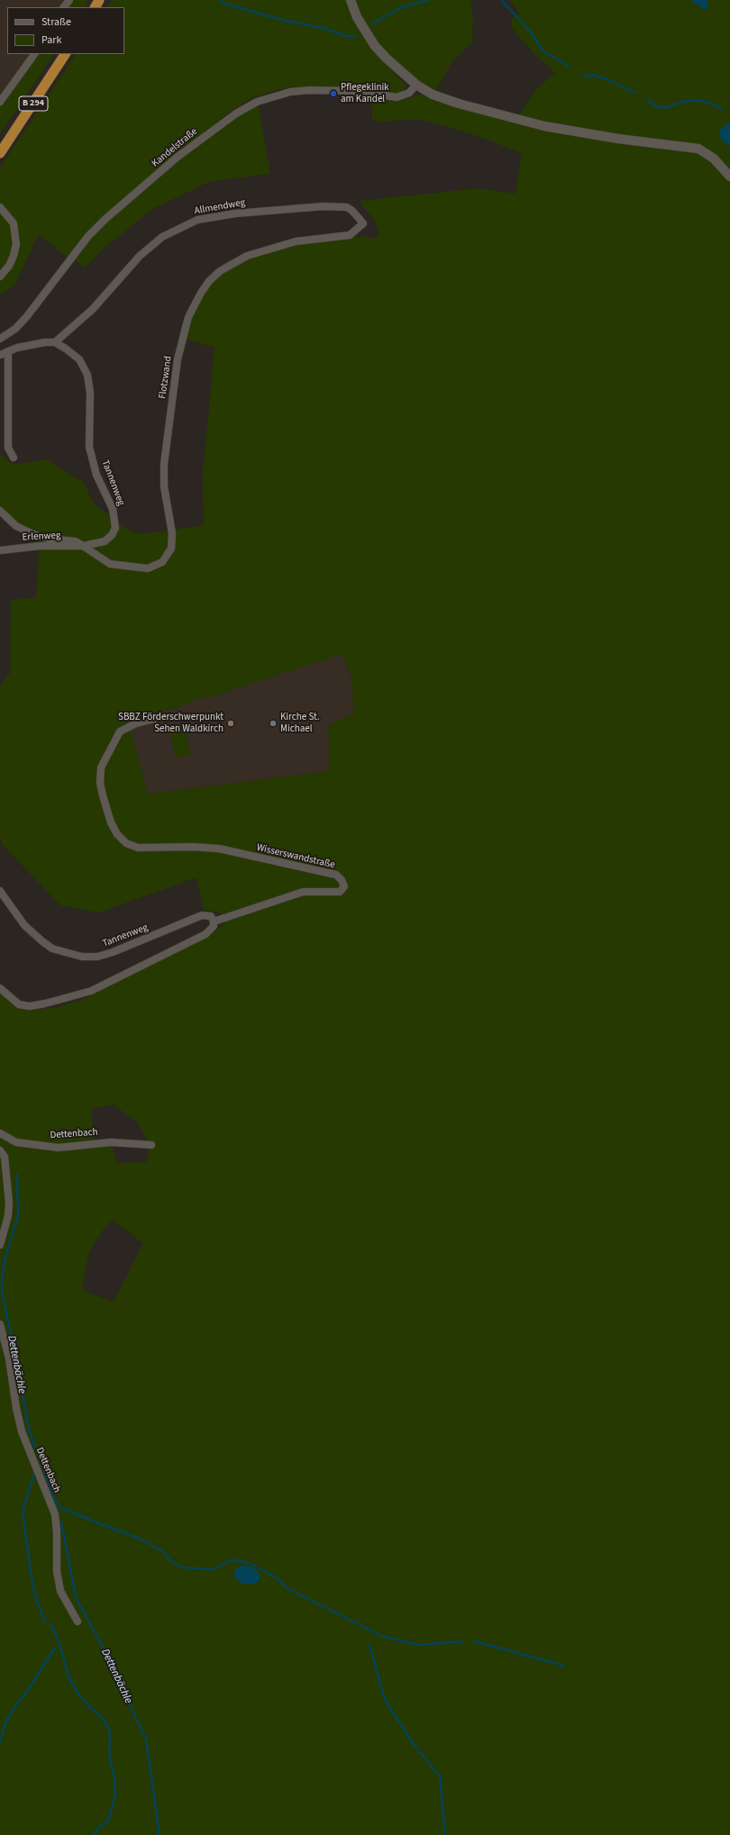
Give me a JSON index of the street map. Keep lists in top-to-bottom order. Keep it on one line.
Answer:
{"streets":{"highway":["B 294"],"street":["Kandelstraße","Allmendweg","Flotzwand","Tannenweg","Erlenweg","Wisserswandstraße","Dettenbach"]},"crossings":[["Allmendweg","Flotzwand"],["Allmendweg","Tannenweg"],["Flotzwand","Tannenweg"],["Flotzwand","Erlenweg"],["Tannenweg","Erlenweg"],["Tannenweg","Wisserswandstraße"]],"water":["Dettenbächle"],"places":["Pflegeklinik am Kandel","SBBZ Förderschwerpunkt Sehen Waldkirch","Kirche St. Michael"],"legend":["Straße","Park"]}
